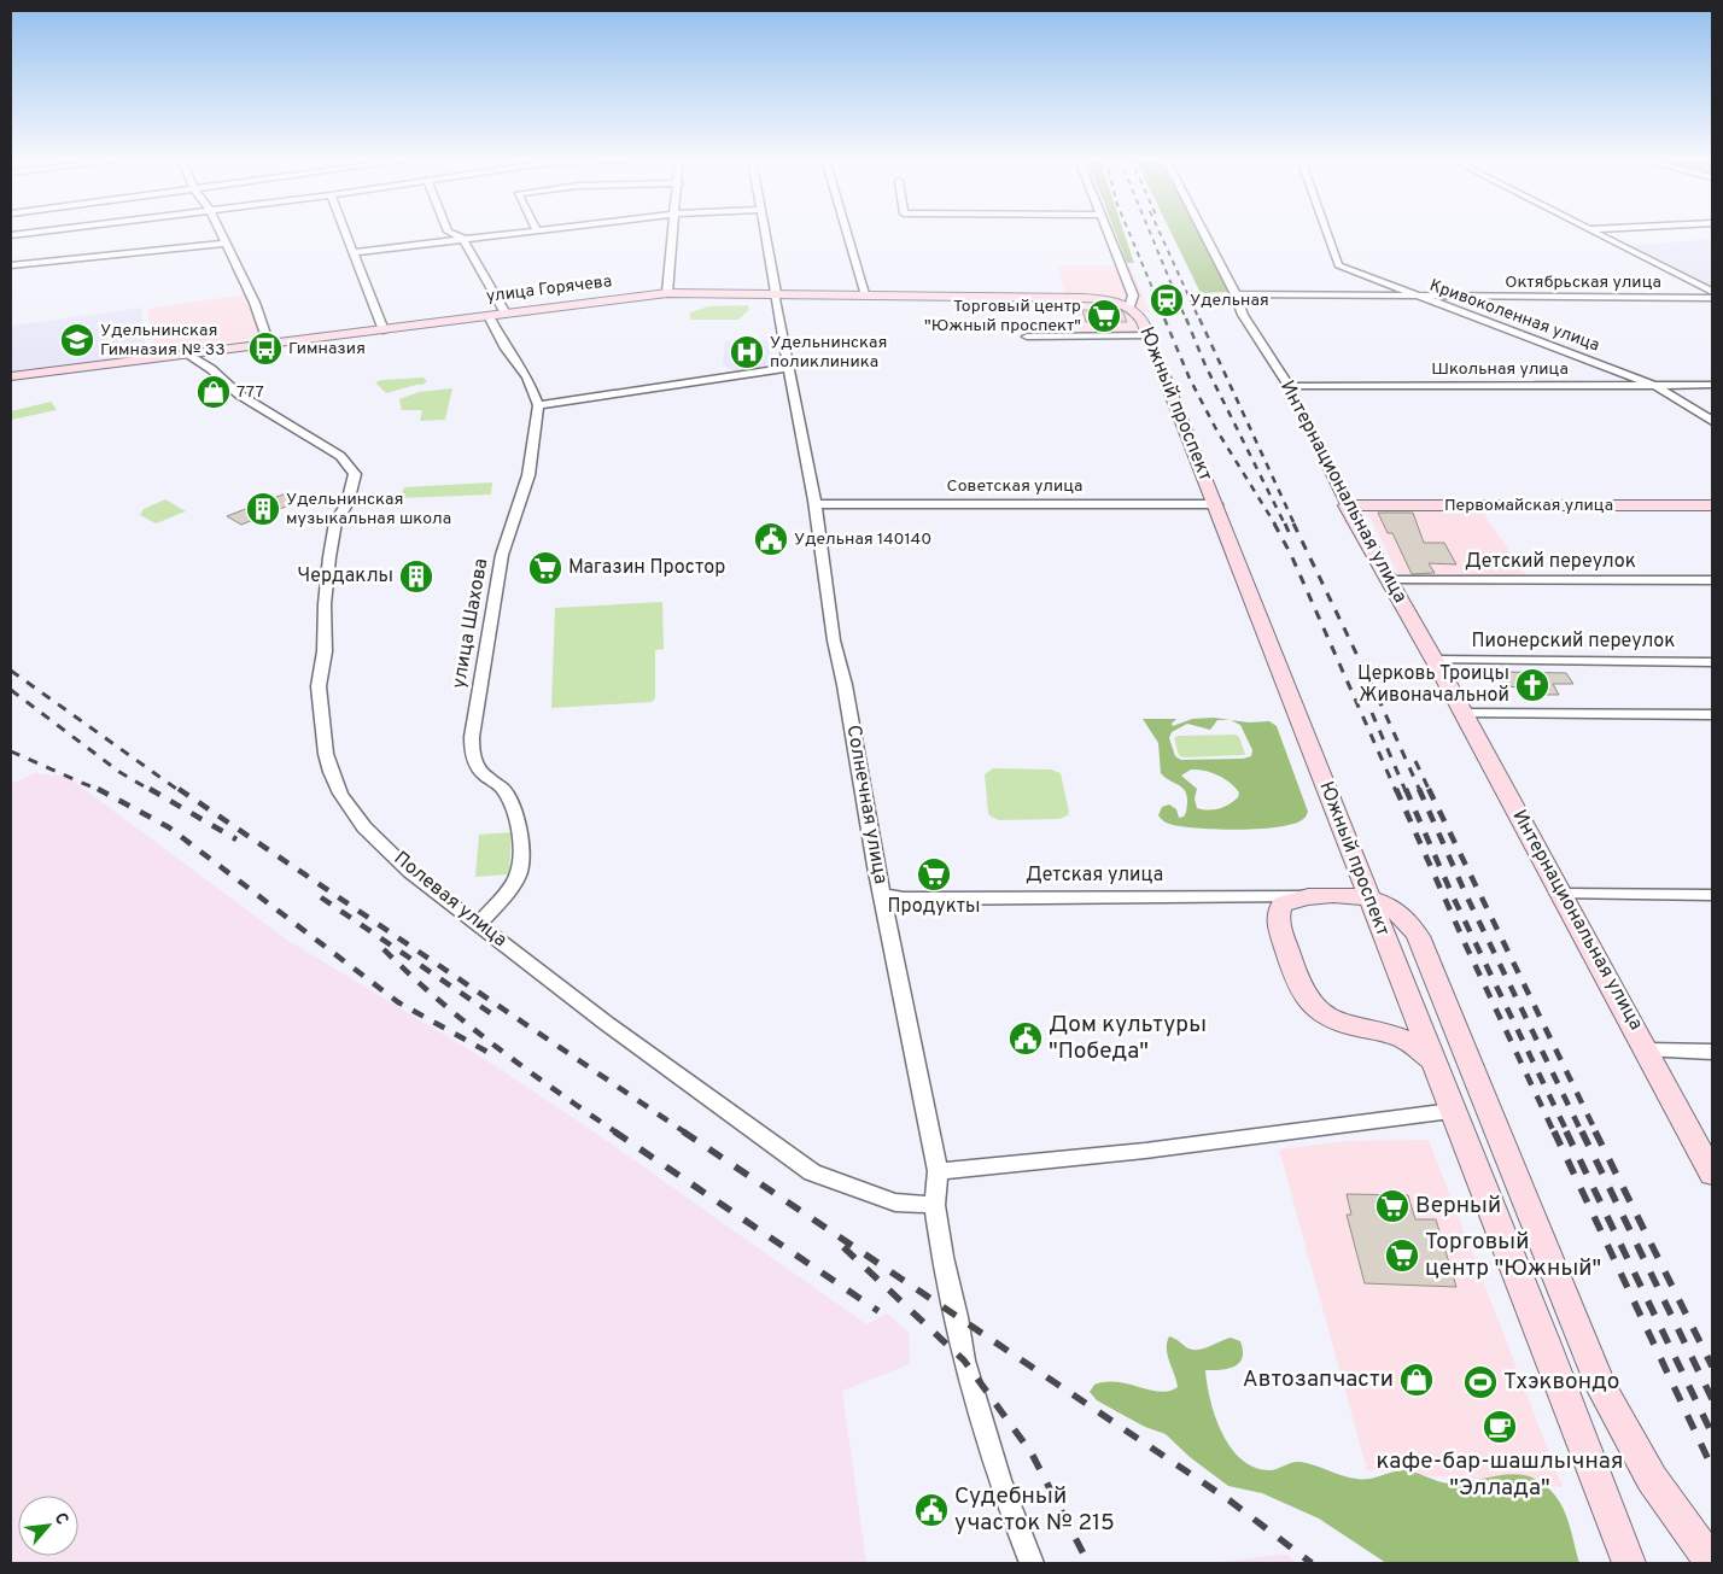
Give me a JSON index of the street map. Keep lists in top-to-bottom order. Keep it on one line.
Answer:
{"streets":{"main road":["улица Горячева","Южный проспект","Интернациональная улица","Первомайская улица"],"street":["Октябрьская улица","Кривоколенная улица","Школьная улица","Советская улица","Детский переулок","улица Шахова","Пионерский переулок","Солнечная улица","Детская улица","Полевая улица"]},"crossings":[["Октябрьская улица","Кривоколенная улица"],["Октябрьская улица","Интернациональная улица"],["улица Горячева","Южный проспект"],["улица Горячева","улица Шахова"],["улица Горячева","Солнечная улица"],["улица Горячева","Полевая улица"],["Кривоколенная улица","Школьная улица"],["Школьная улица","Интернациональная улица"],["Южный проспект","Советская улица"],["Советская улица","Солнечная улица"],["Интернациональная улица","Первомайская улица"],["Интернациональная улица","Детский переулок"],["Интернациональная улица","Пионерский переулок"],["улица Шахова","Полевая улица"],["Солнечная улица","Детская улица"],["Солнечная улица","Полевая улица"]],"places":{"station":["Удельная"],"supermarket":["Торговый центр \"Южный проспект\"","Магазин Простор","Продукты","Верный","Торговый центр \"Южный\""],"school or university":["Удельнинская Гимназия № 33"],"bus stop":["Гимназия"],"hospital":["Удельнинская поликлиника"],"shop":["777","Автозапчасти"],"building":["Удельнинская музыкальная школа","Чердаклы"],"public building":["Удельная 140140","Дом культуры \"Победа\"","Судебный участок № 215"],"church":["Церковь Троицы Живоначальной"],"sports":["Тхэквондо"],"cafe":["кафе-бар-шашлычная \"Эллада\""]},"north":"top right"}
